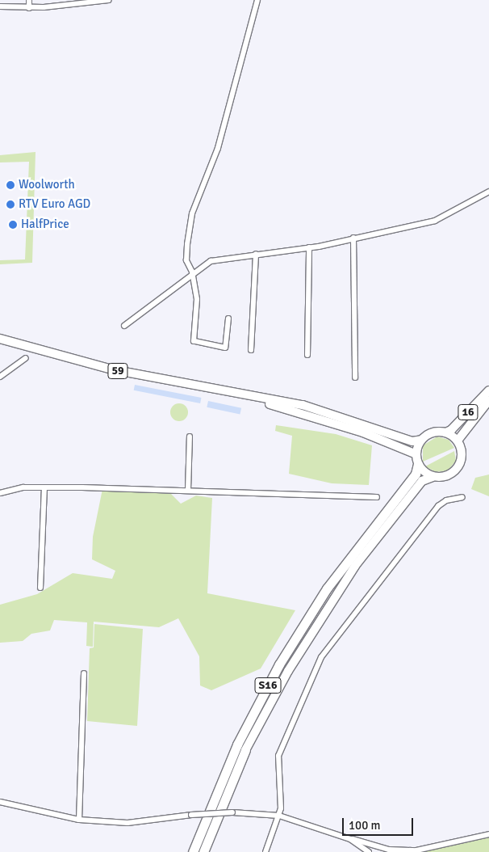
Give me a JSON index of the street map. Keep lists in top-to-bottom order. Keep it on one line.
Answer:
{"streets":{"highway":["S16"],"main road":["59","16"]},"crossings":[["59","16"],["59","S16"],["16","S16"]],"places":["Woolworth","RTV Euro AGD","HalfPrice"],"scale_bar":"100 m"}
